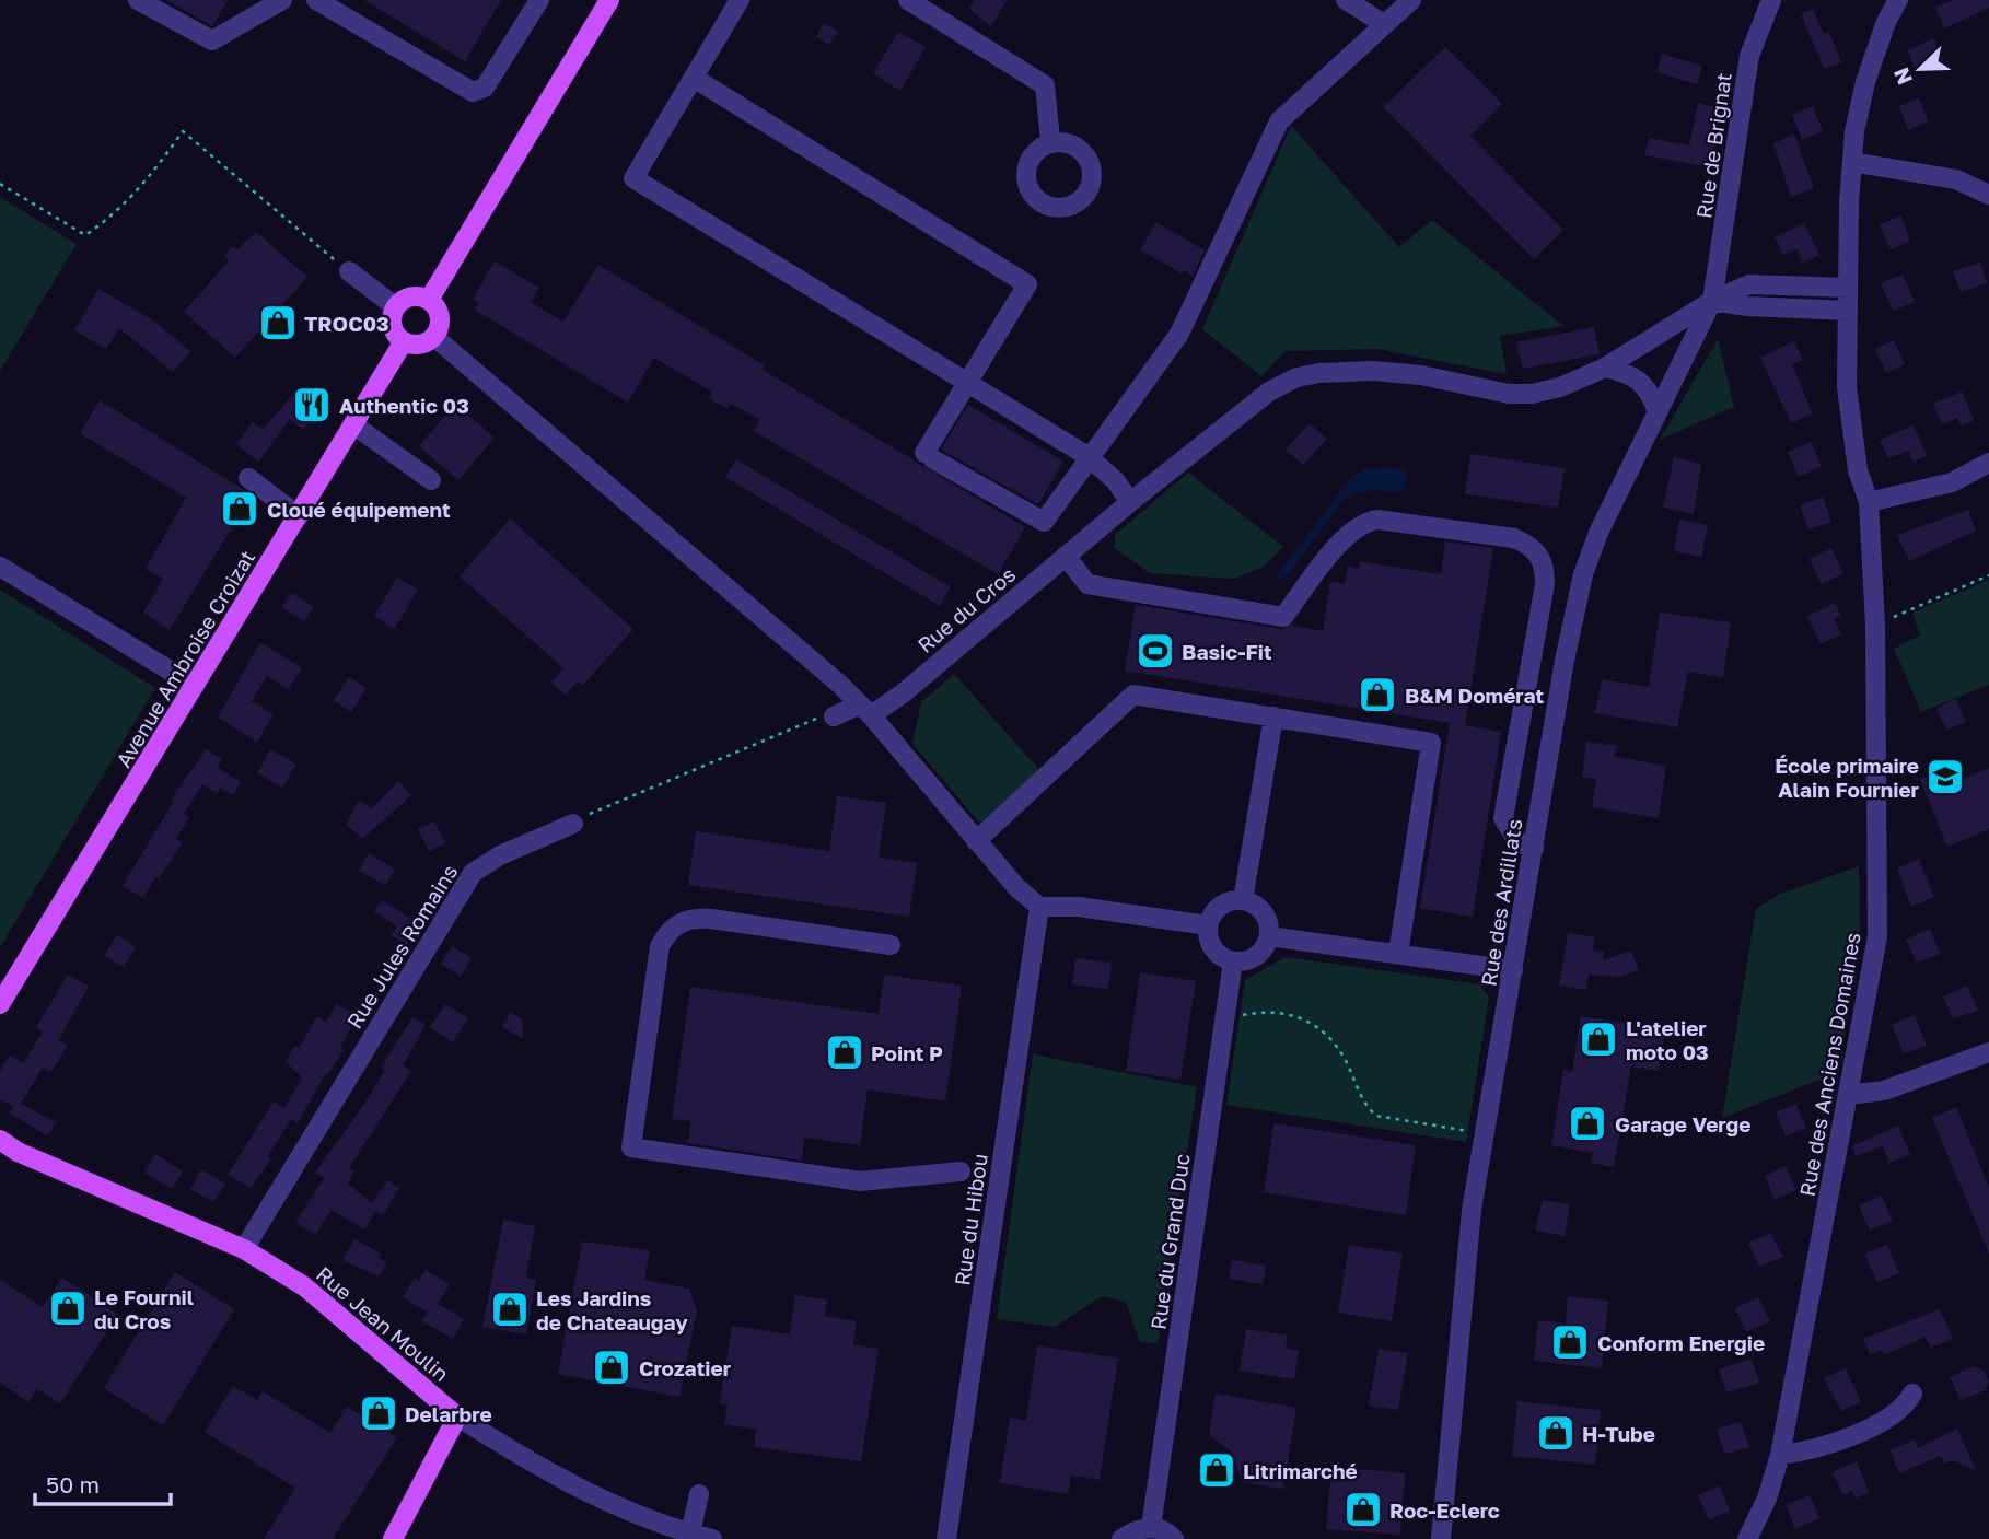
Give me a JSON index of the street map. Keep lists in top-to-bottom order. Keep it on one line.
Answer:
{"streets":{"main road":["Avenue Ambroise Croizat","Rue Jean Moulin"],"street":["Rue de Brignat","Rue du Cros","Rue des Ardillats","Rue Jules Romains","Rue des Anciens Domaines","Rue du Hibou","Rue du Grand Duc"]},"crossings":[["Rue de Brignat","Rue du Cros"],["Rue de Brignat","Rue des Ardillats"],["Rue du Cros","Rue des Ardillats"],["Rue du Cros","Rue des Anciens Domaines"],["Rue Jules Romains","Rue Jean Moulin"]],"places":{"shop":["TROC03","Cloué équipement","B&M Domérat","L'atelier moto 03","Point P","Garage Verge","Le Fournil du Cros","Les Jardins de Chateaugay","Conform Energie","Crozatier","Delarbre","H-Tube","Litrimarché","Roc-Eclerc"],"restaurant":["Authentic 03"],"sports":["Basic-Fit"],"school or university":["École primaire Alain Fournier"]},"scale_bar":"50 m","north":"bottom left"}
